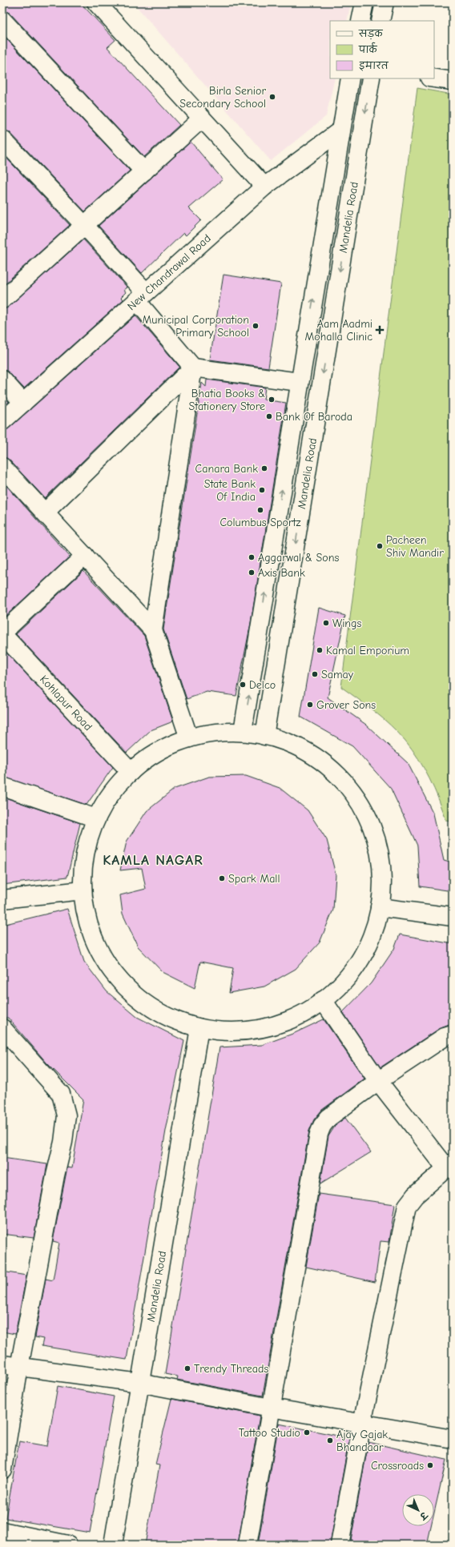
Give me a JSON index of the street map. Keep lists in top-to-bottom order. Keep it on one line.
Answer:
{"streets":{"street":["Mandelia Road","New Chandrawal Road","Kohlapur Road"]},"crossings":[["Mandelia Road","New Chandrawal Road"]],"districts":["KAMLA NAGAR"],"places":{"other":["Birla Senior Secondary School","Municipal Corporation Primary School","Bhatia Books & Stationery Store","Bank Of Baroda","Canara Bank","State Bank Of India","Columbus Sportz","Pacheen Shiv Mandir","Aggarwal & Sons","Axis Bank","Wings","Kamal Emporium","Samay","Delco","Grover Sons","Spark Mall","Trendy Threads","Tattoo Studio","Ajay Gajak Bhandaar","Crossroads"],"health":["Aam Aadmi Mohalla Clinic"]},"legend":["सड़क","पार्क","इमारत"],"north":"bottom right"}
